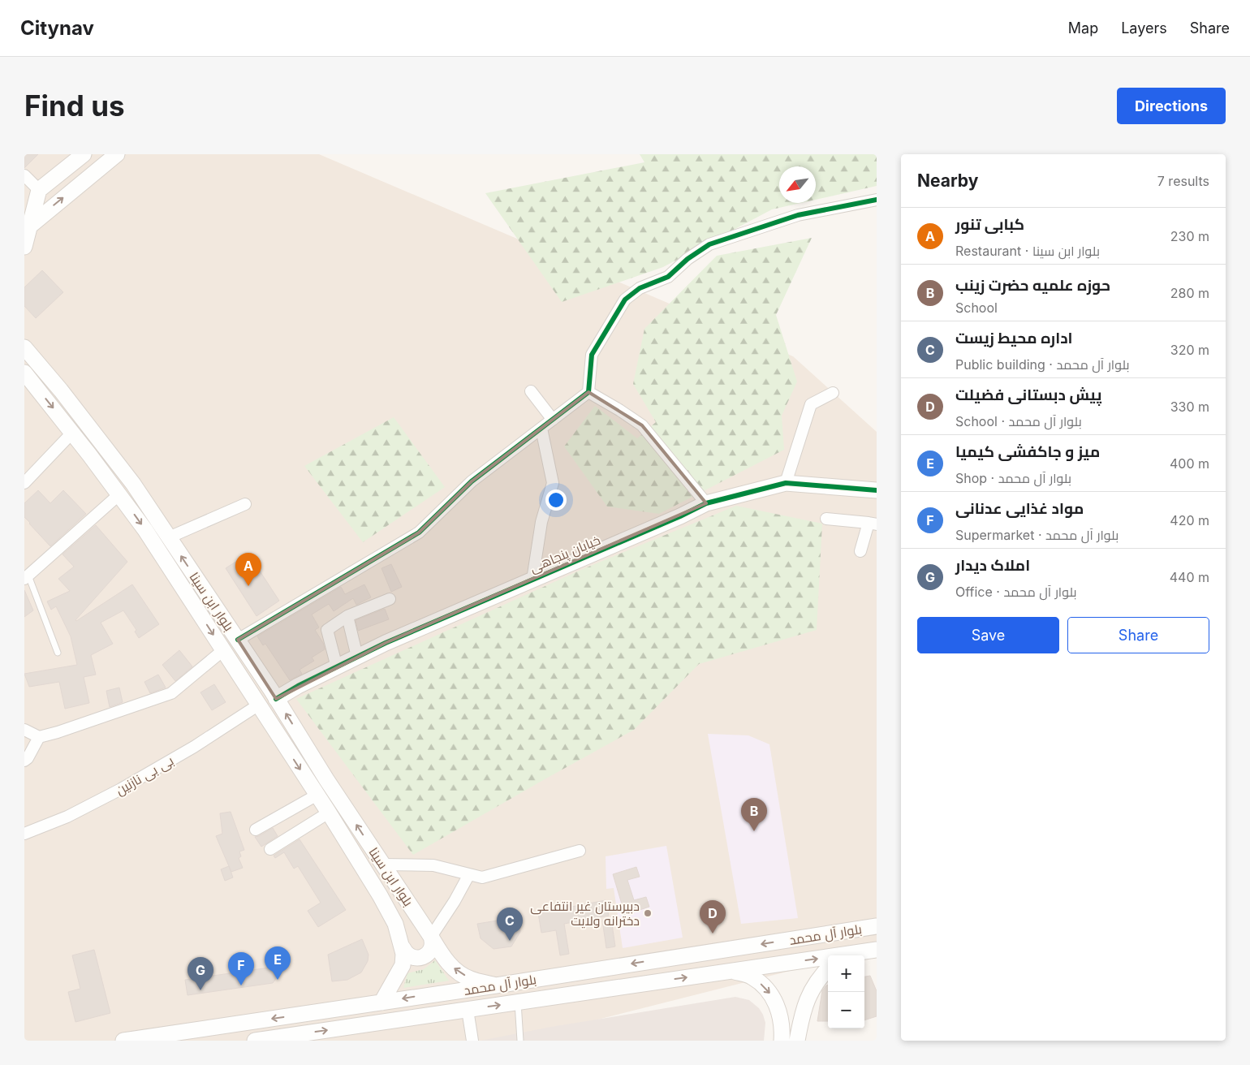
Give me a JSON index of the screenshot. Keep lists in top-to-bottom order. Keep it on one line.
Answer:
{"streets":{"main road":["خیابان پنجاهی","بلوار ابن سینا","بلوار آل محمد"],"street":["بی بی نازنین"]},"crossings":[["خیابان پنجاهی","بلوار ابن سینا"],["بلوار ابن سینا","بی بی نازنین"],["بلوار ابن سینا","بلوار آل محمد"]],"places":["دبیرستان غیر انتفاعی دخترانه ولایت"],"north":"bottom left","page":{"header":"Citynav","nav":["Map","Layers","Share"],"buttons":["Directions",["Save","Share"]],"title":"Find us","heading":["Nearby","7 results"],"list":[{"mark":"A","name":"کبابی تنور","note":"Restaurant · بلوار ابن سینا","value":"230 m"},{"mark":"B","name":"حوزه علمیه حضرت زینب","note":"School","value":"280 m"},{"mark":"C","name":"اداره محیط زیست","note":"Public building · بلوار آل محمد","value":"320 m"},{"mark":"D","name":"پیش دبستانی فضیلت","note":"School · بلوار آل محمد","value":"330 m"},{"mark":"E","name":"میز و جاکفشی کیمیا","note":"Shop · بلوار آل محمد","value":"400 m"},{"mark":"F","name":"مواد غذایی عدنانی","note":"Supermarket · بلوار آل محمد","value":"420 m"},{"mark":"G","name":"املاک دیدار","note":"Office · بلوار آل محمد","value":"440 m"}],"pins":["A","B","D","C","E","F","G"],"map_buttons":["+","−"]}}
